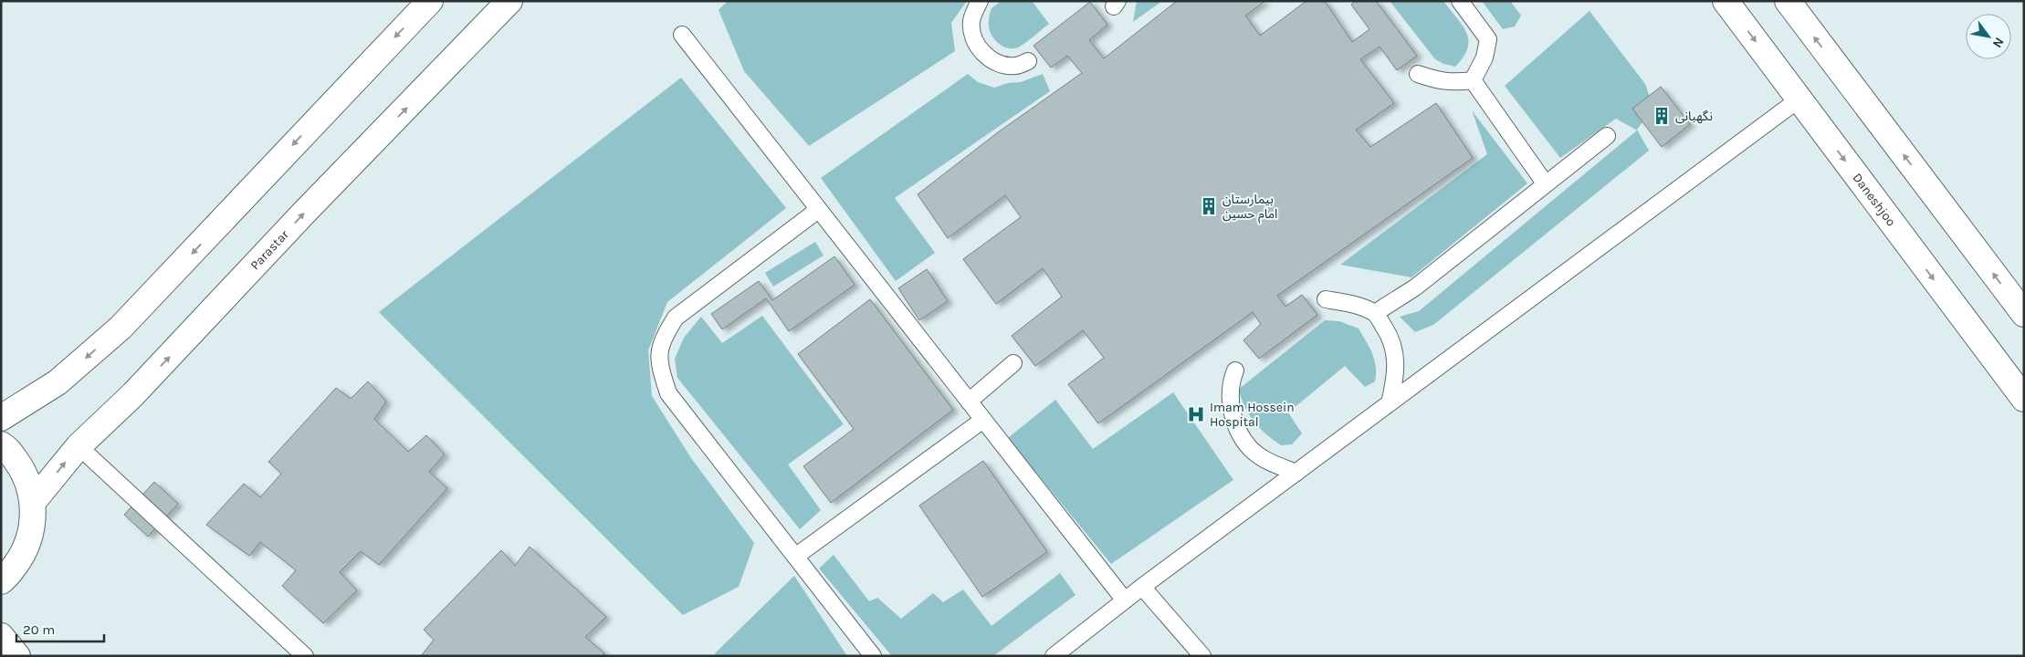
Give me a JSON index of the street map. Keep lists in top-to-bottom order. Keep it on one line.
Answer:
{"streets":{"main road":["Daneshjoo","Parastar"]},"places":{"building":["نگهبانی","بیمارستان امام حسین"],"hospital":["Imam Hossein Hospital"]},"scale_bar":"20 m","north":"bottom right"}
